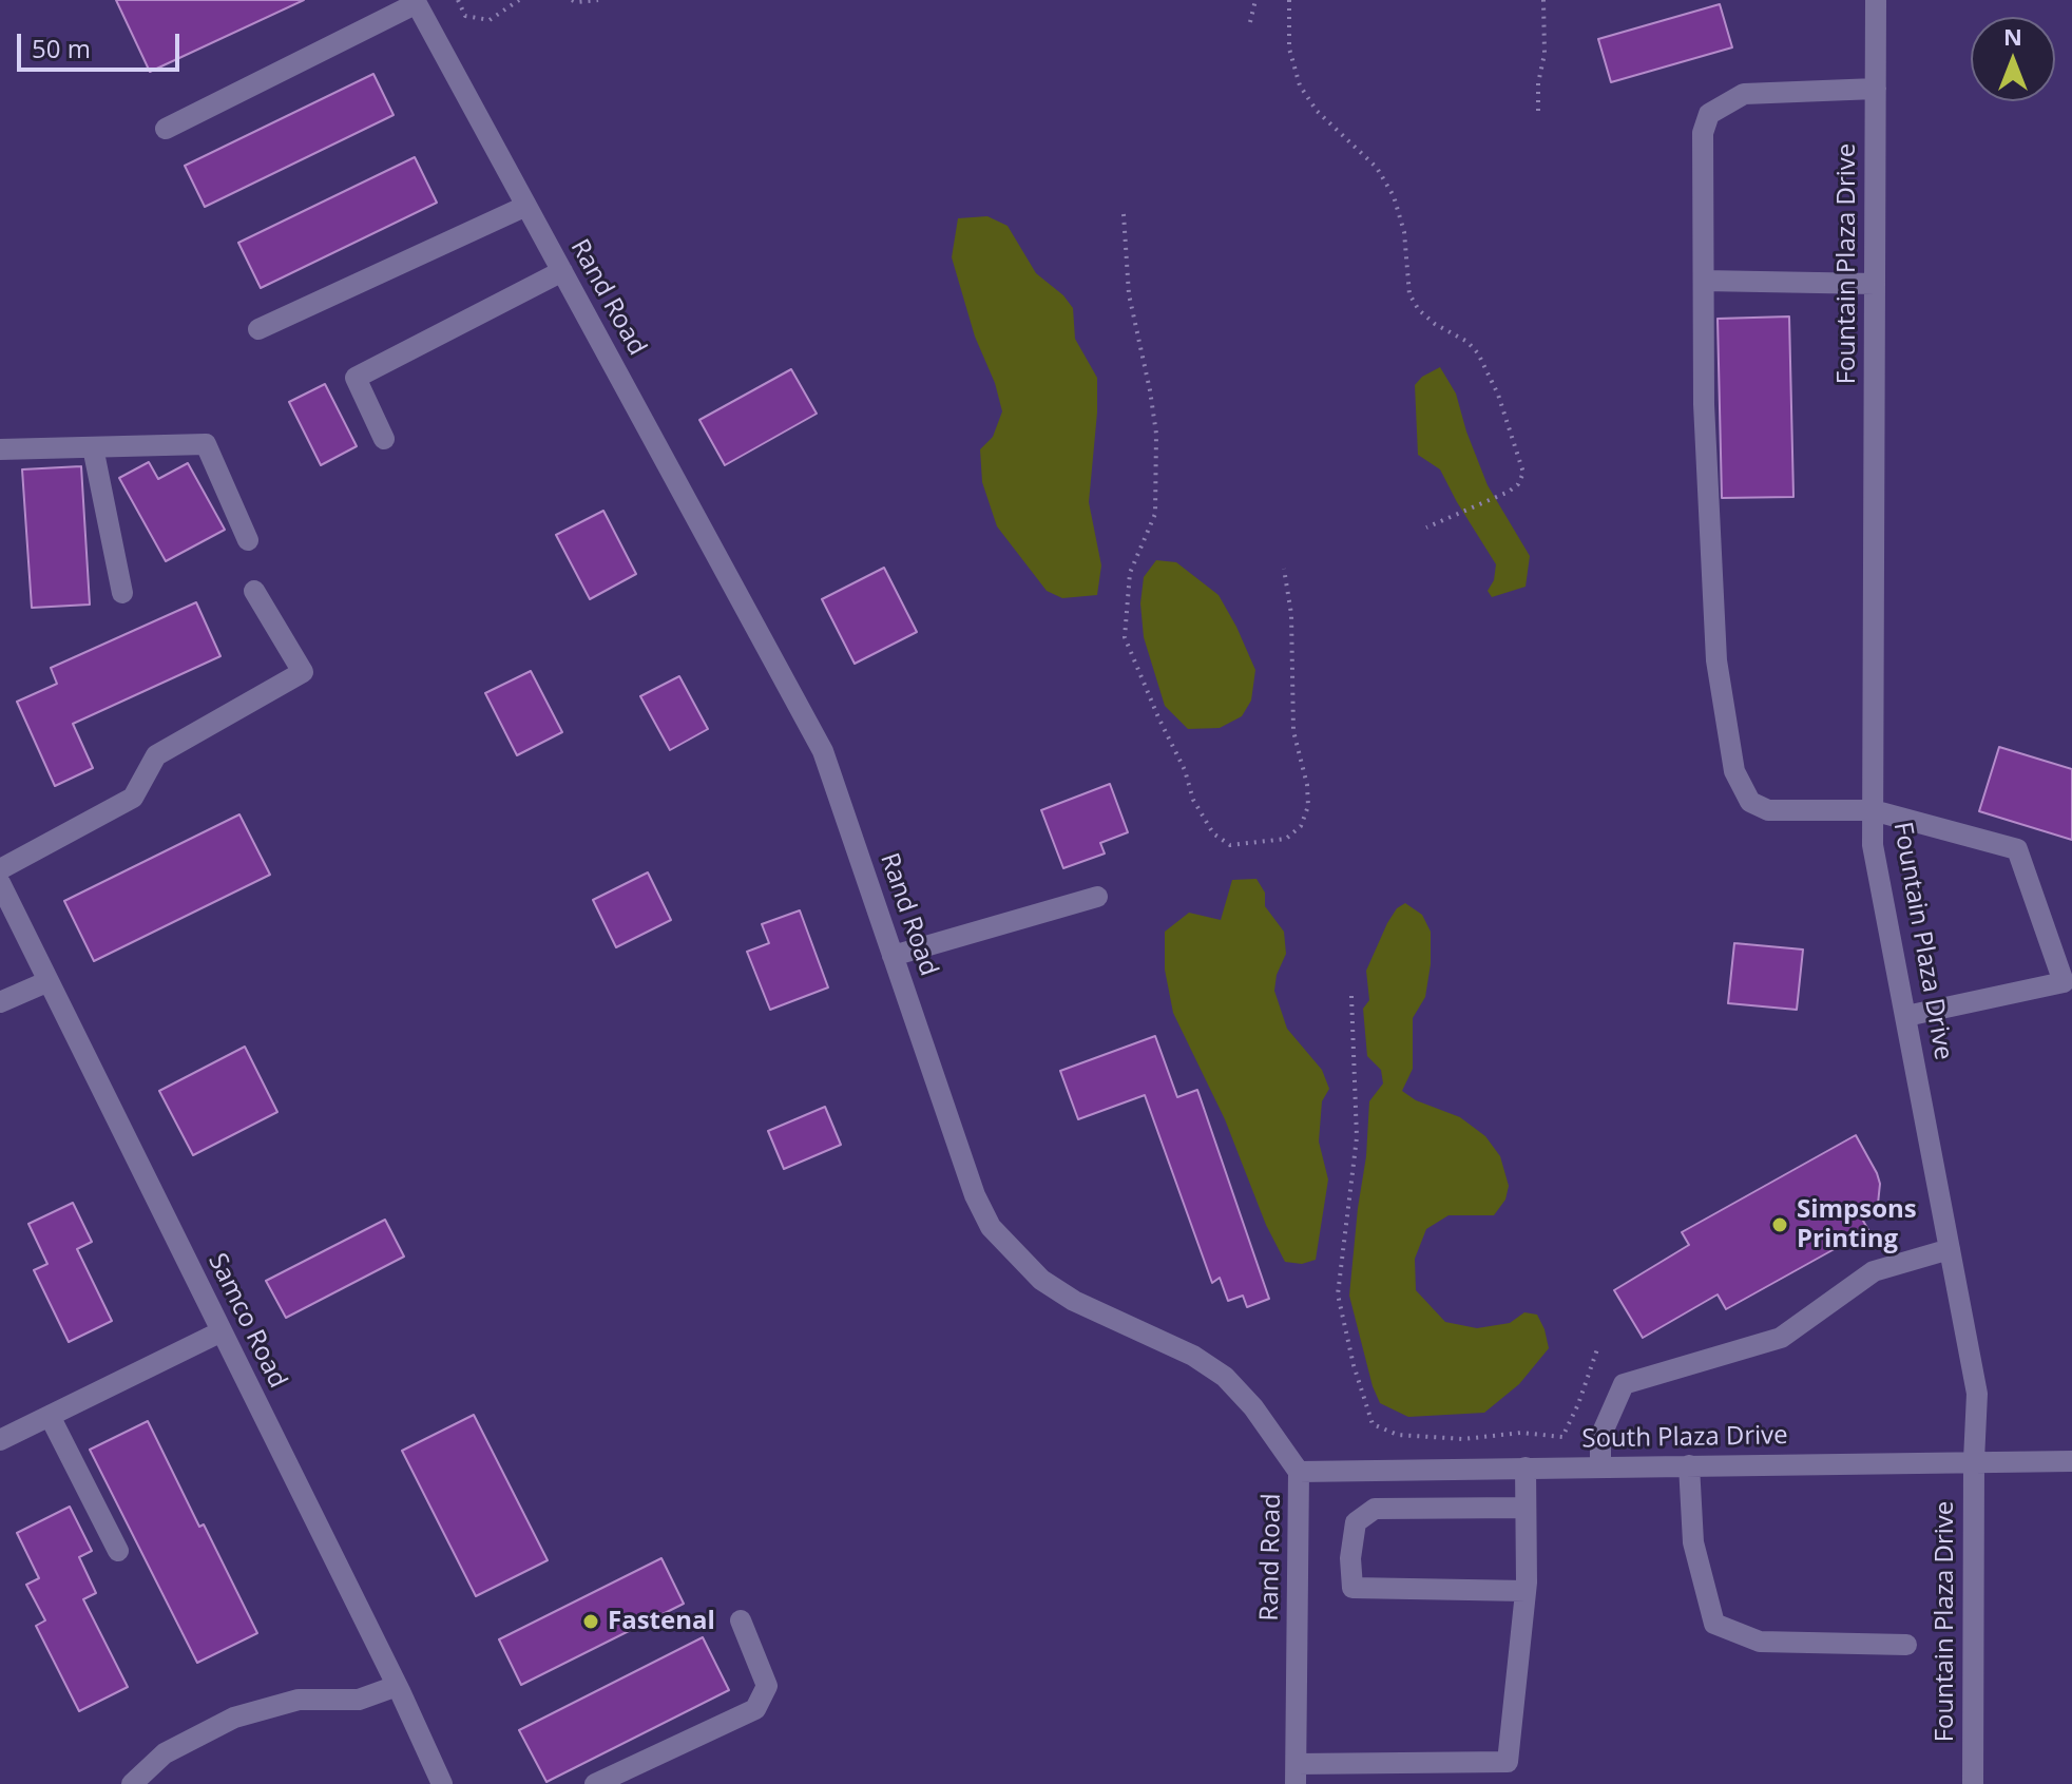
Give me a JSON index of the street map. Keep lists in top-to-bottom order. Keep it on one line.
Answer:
{"streets":{"street":["Fountain Plaza Drive","Rand Road","Samco Road","South Plaza Drive"]},"crossings":[["Fountain Plaza Drive","South Plaza Drive"],["Rand Road","South Plaza Drive"]],"places":["Simpsons Printing","Fastenal"],"scale_bar":"50 m","north":"top"}
